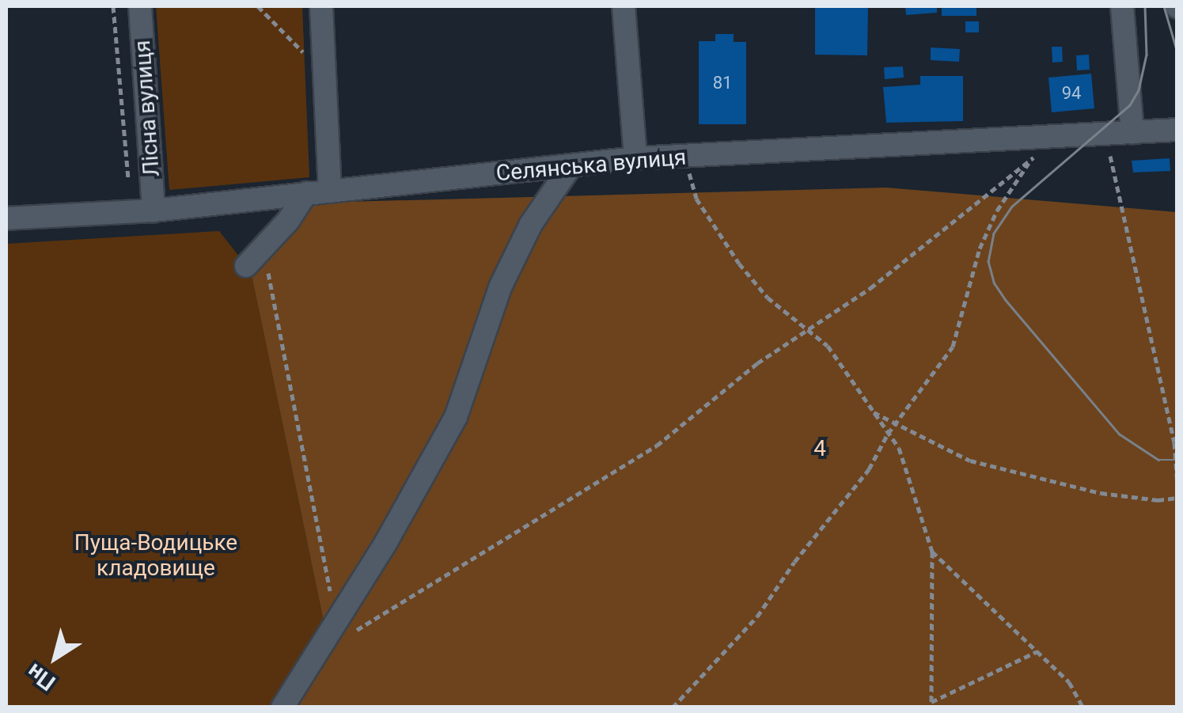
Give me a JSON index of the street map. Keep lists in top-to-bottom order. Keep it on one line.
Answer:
{"streets":{"street":["Лісна вулиця","Селянська вулиця"]},"crossings":[["Лісна вулиця","Селянська вулиця"]],"parks":["4","Пуща-Водицьке кладовище"],"house_numbers":["81","94"],"north":"bottom left"}
